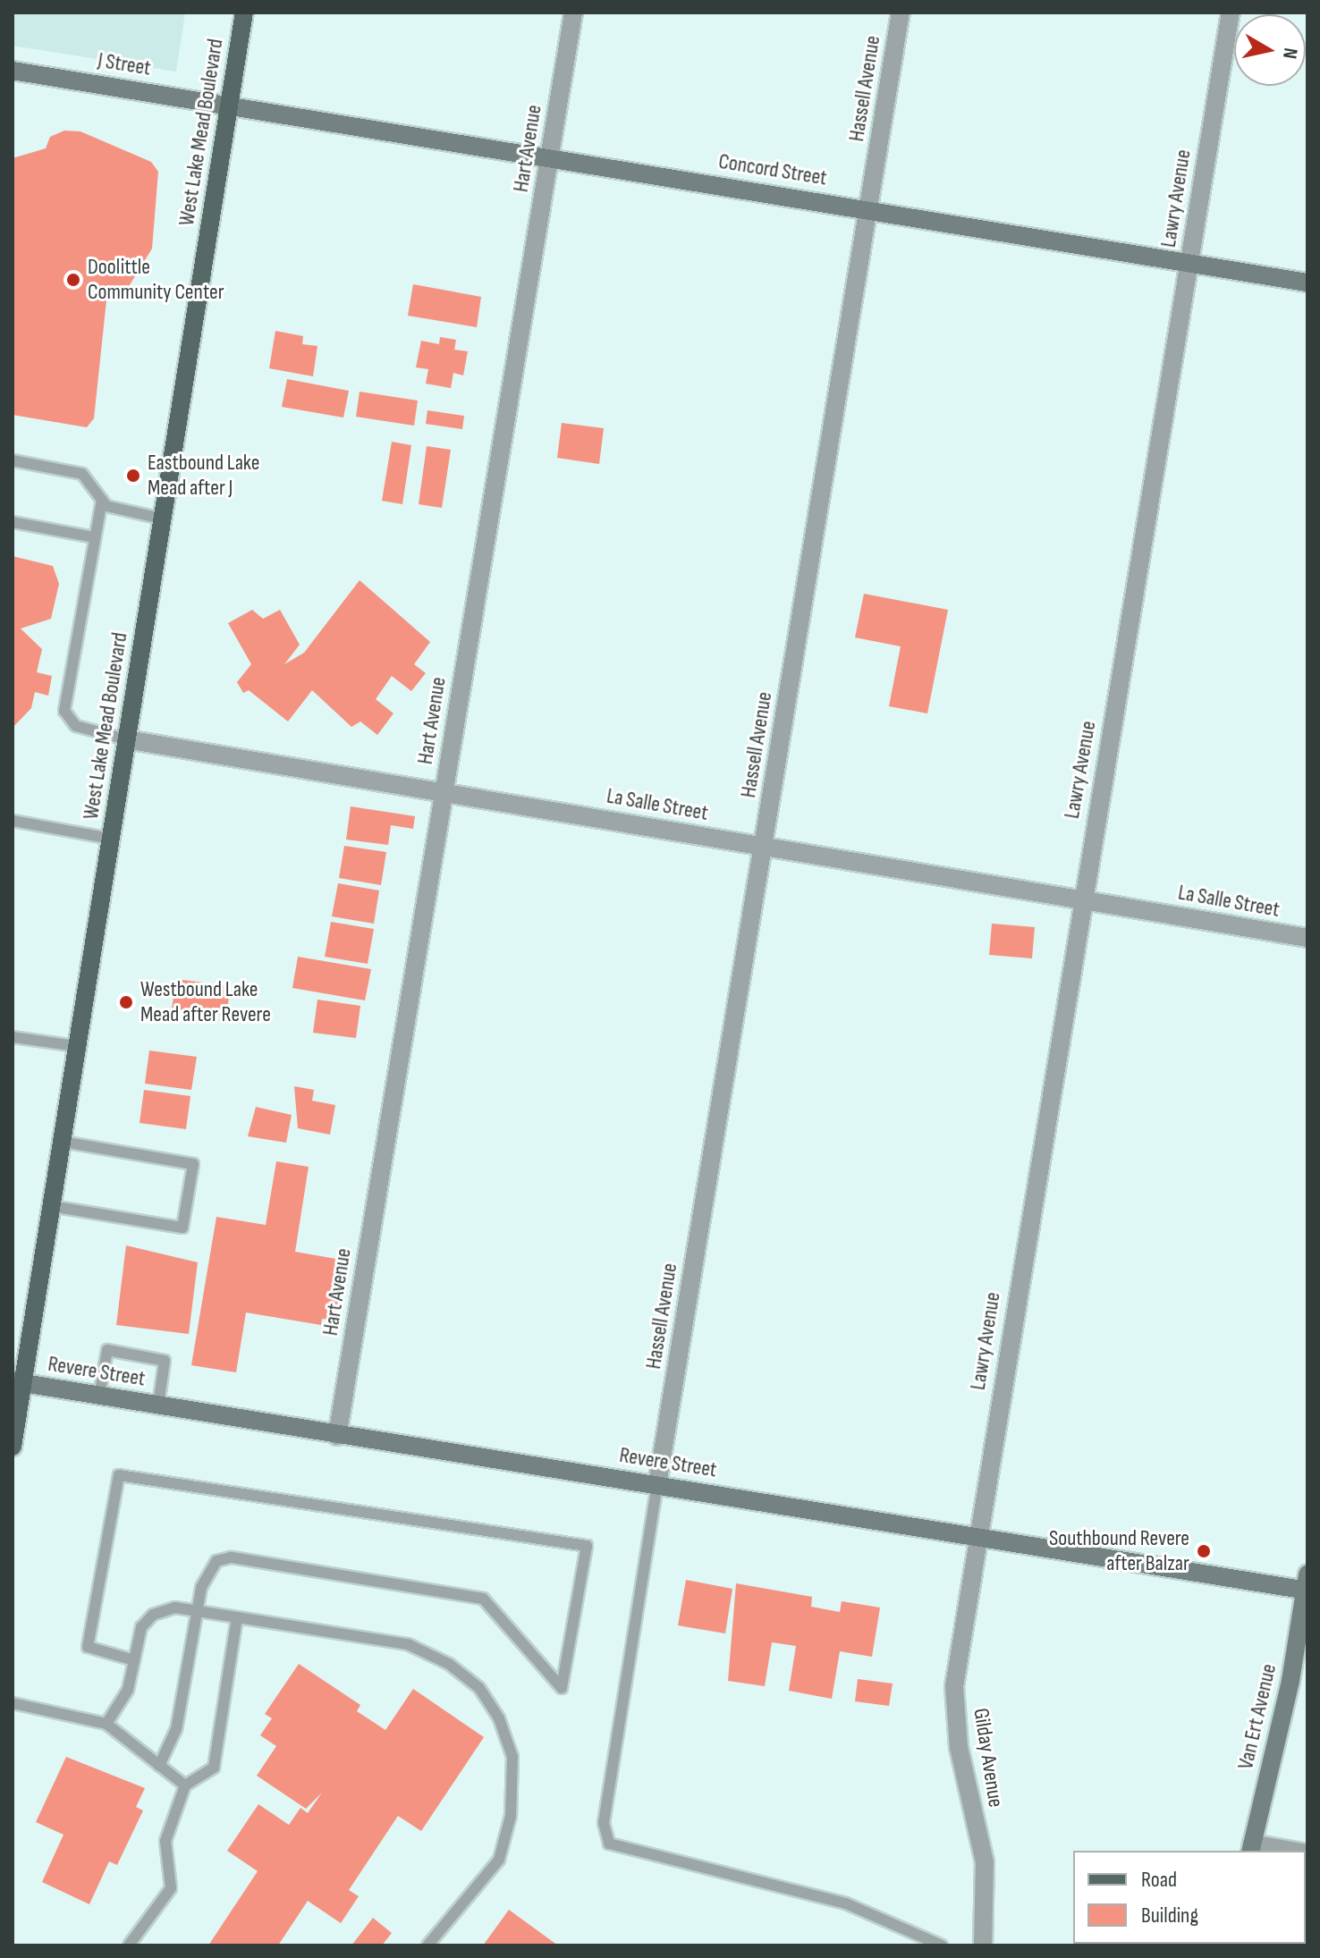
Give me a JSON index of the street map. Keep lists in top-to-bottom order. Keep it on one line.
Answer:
{"streets":{"main road":["West Lake Mead Boulevard"],"street":["J Street","Hassell Avenue","Hart Avenue","Concord Street","Lawry Avenue","La Salle Street","Revere Street","Van Ert Avenue","Gilday Avenue"]},"crossings":[["J Street","West Lake Mead Boulevard"],["J Street","Concord Street"],["Hassell Avenue","Concord Street"],["Hassell Avenue","La Salle Street"],["Hassell Avenue","Revere Street"],["West Lake Mead Boulevard","Concord Street"],["West Lake Mead Boulevard","La Salle Street"],["West Lake Mead Boulevard","Revere Street"],["Hart Avenue","Concord Street"],["Hart Avenue","La Salle Street"],["Hart Avenue","Revere Street"],["Concord Street","Lawry Avenue"],["Lawry Avenue","La Salle Street"],["Lawry Avenue","Revere Street"],["Lawry Avenue","Gilday Avenue"],["Revere Street","Van Ert Avenue"],["Revere Street","Gilday Avenue"]],"places":["Doolittle Community Center","Eastbound Lake Mead after J","Westbound Lake Mead after Revere","Southbound Revere after Balzar"],"legend":["Road","Building"],"north":"right"}
